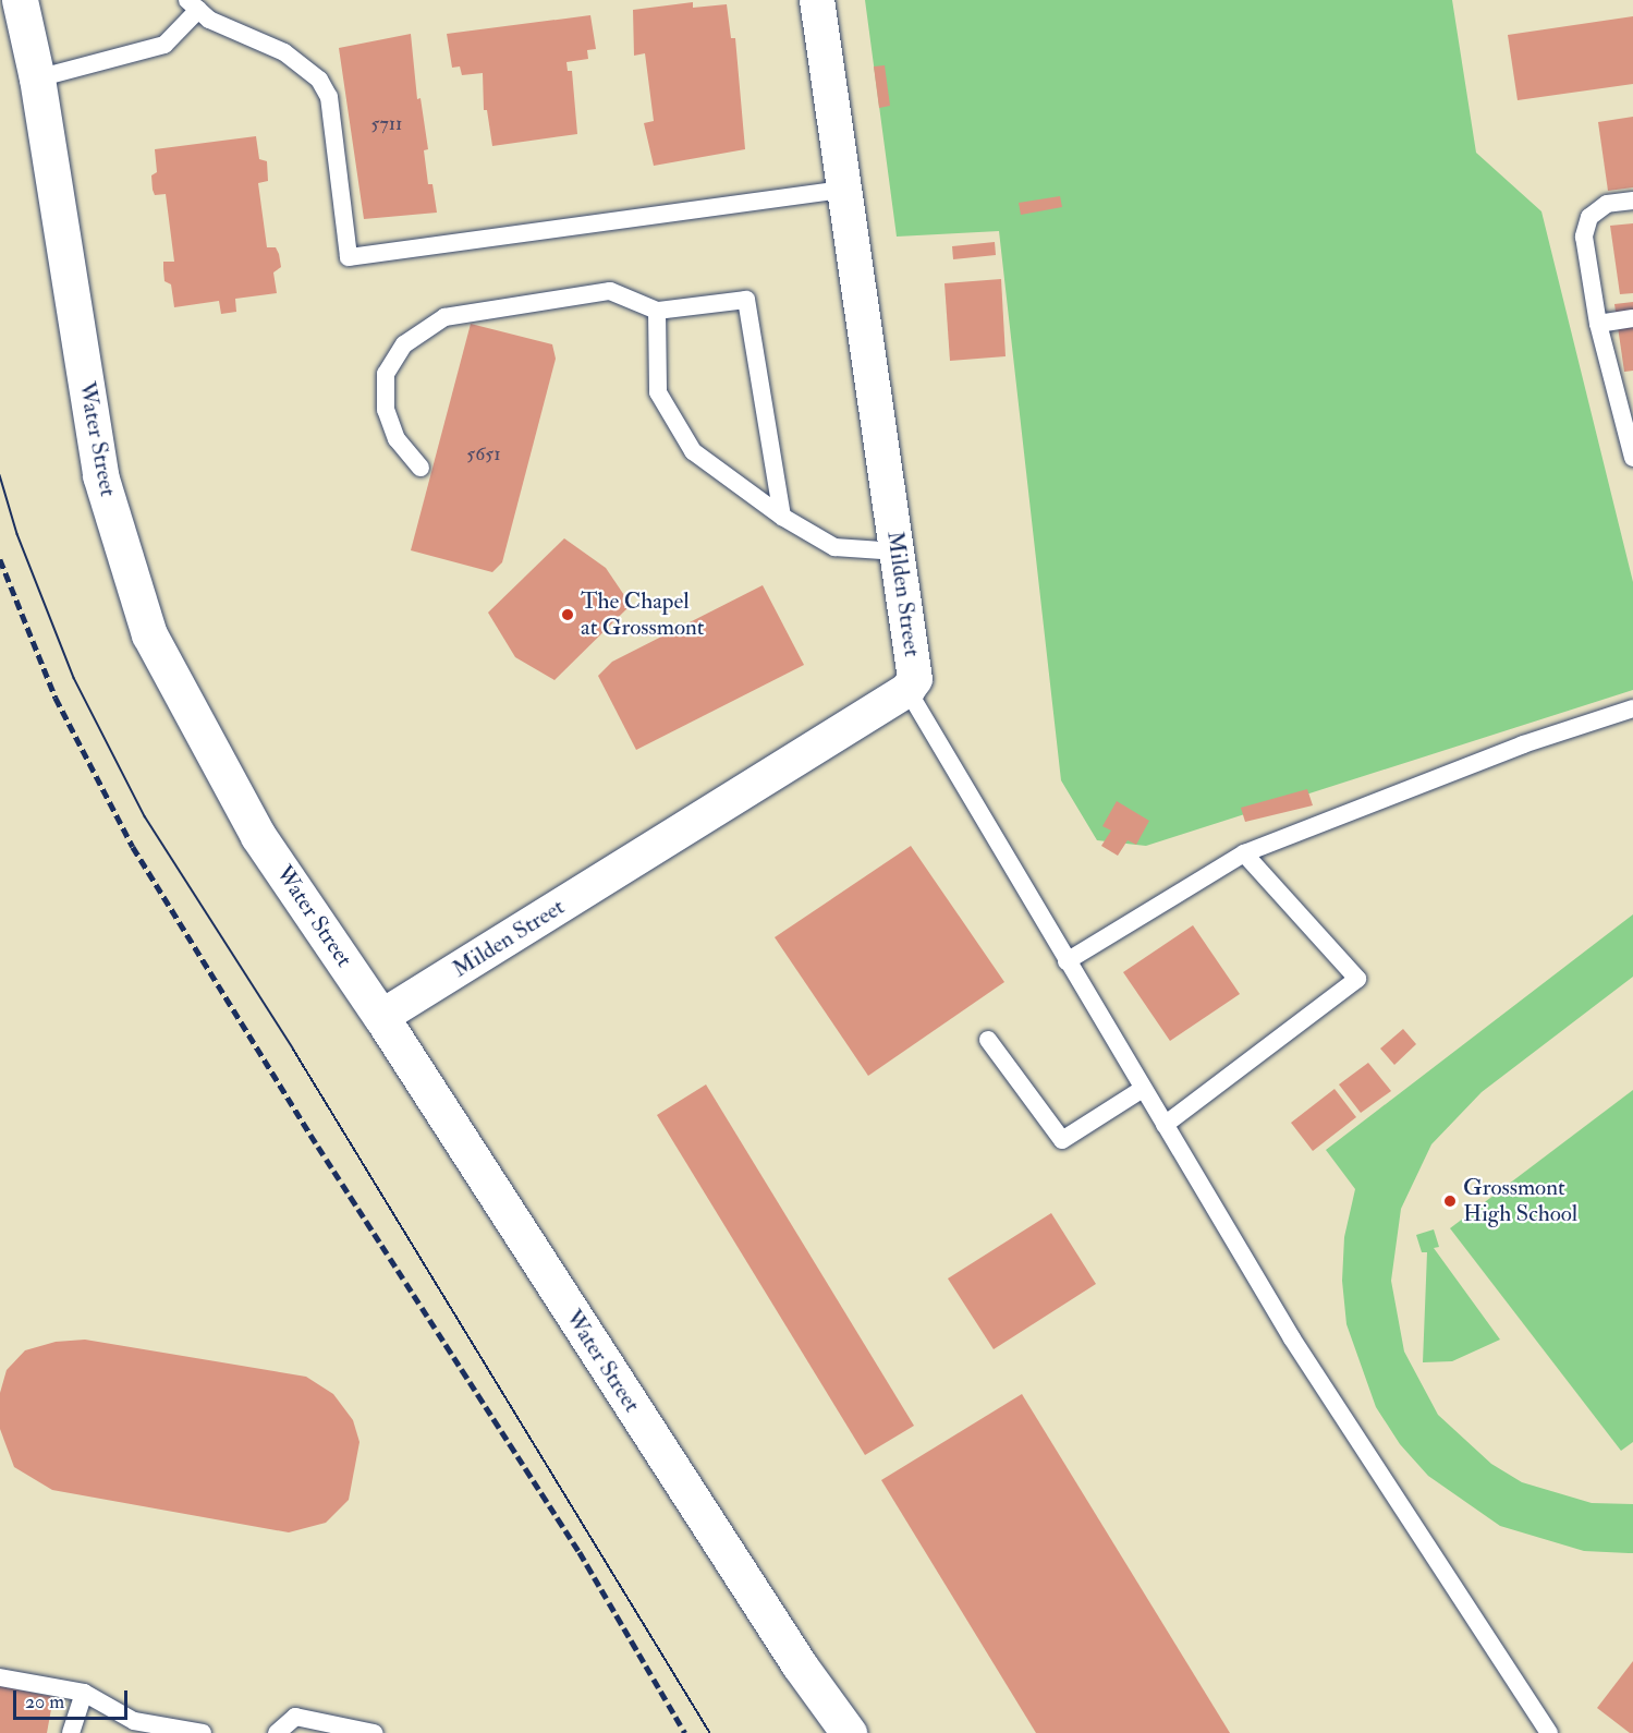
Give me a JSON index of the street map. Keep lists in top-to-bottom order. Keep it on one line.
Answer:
{"streets":{"street":["Water Street","Milden Street"]},"crossings":[["Water Street","Milden Street"]],"places":["The Chapel at Grossmont","Grossmont High School"],"house_numbers":["5711","5651"],"scale_bar":"20 m"}
